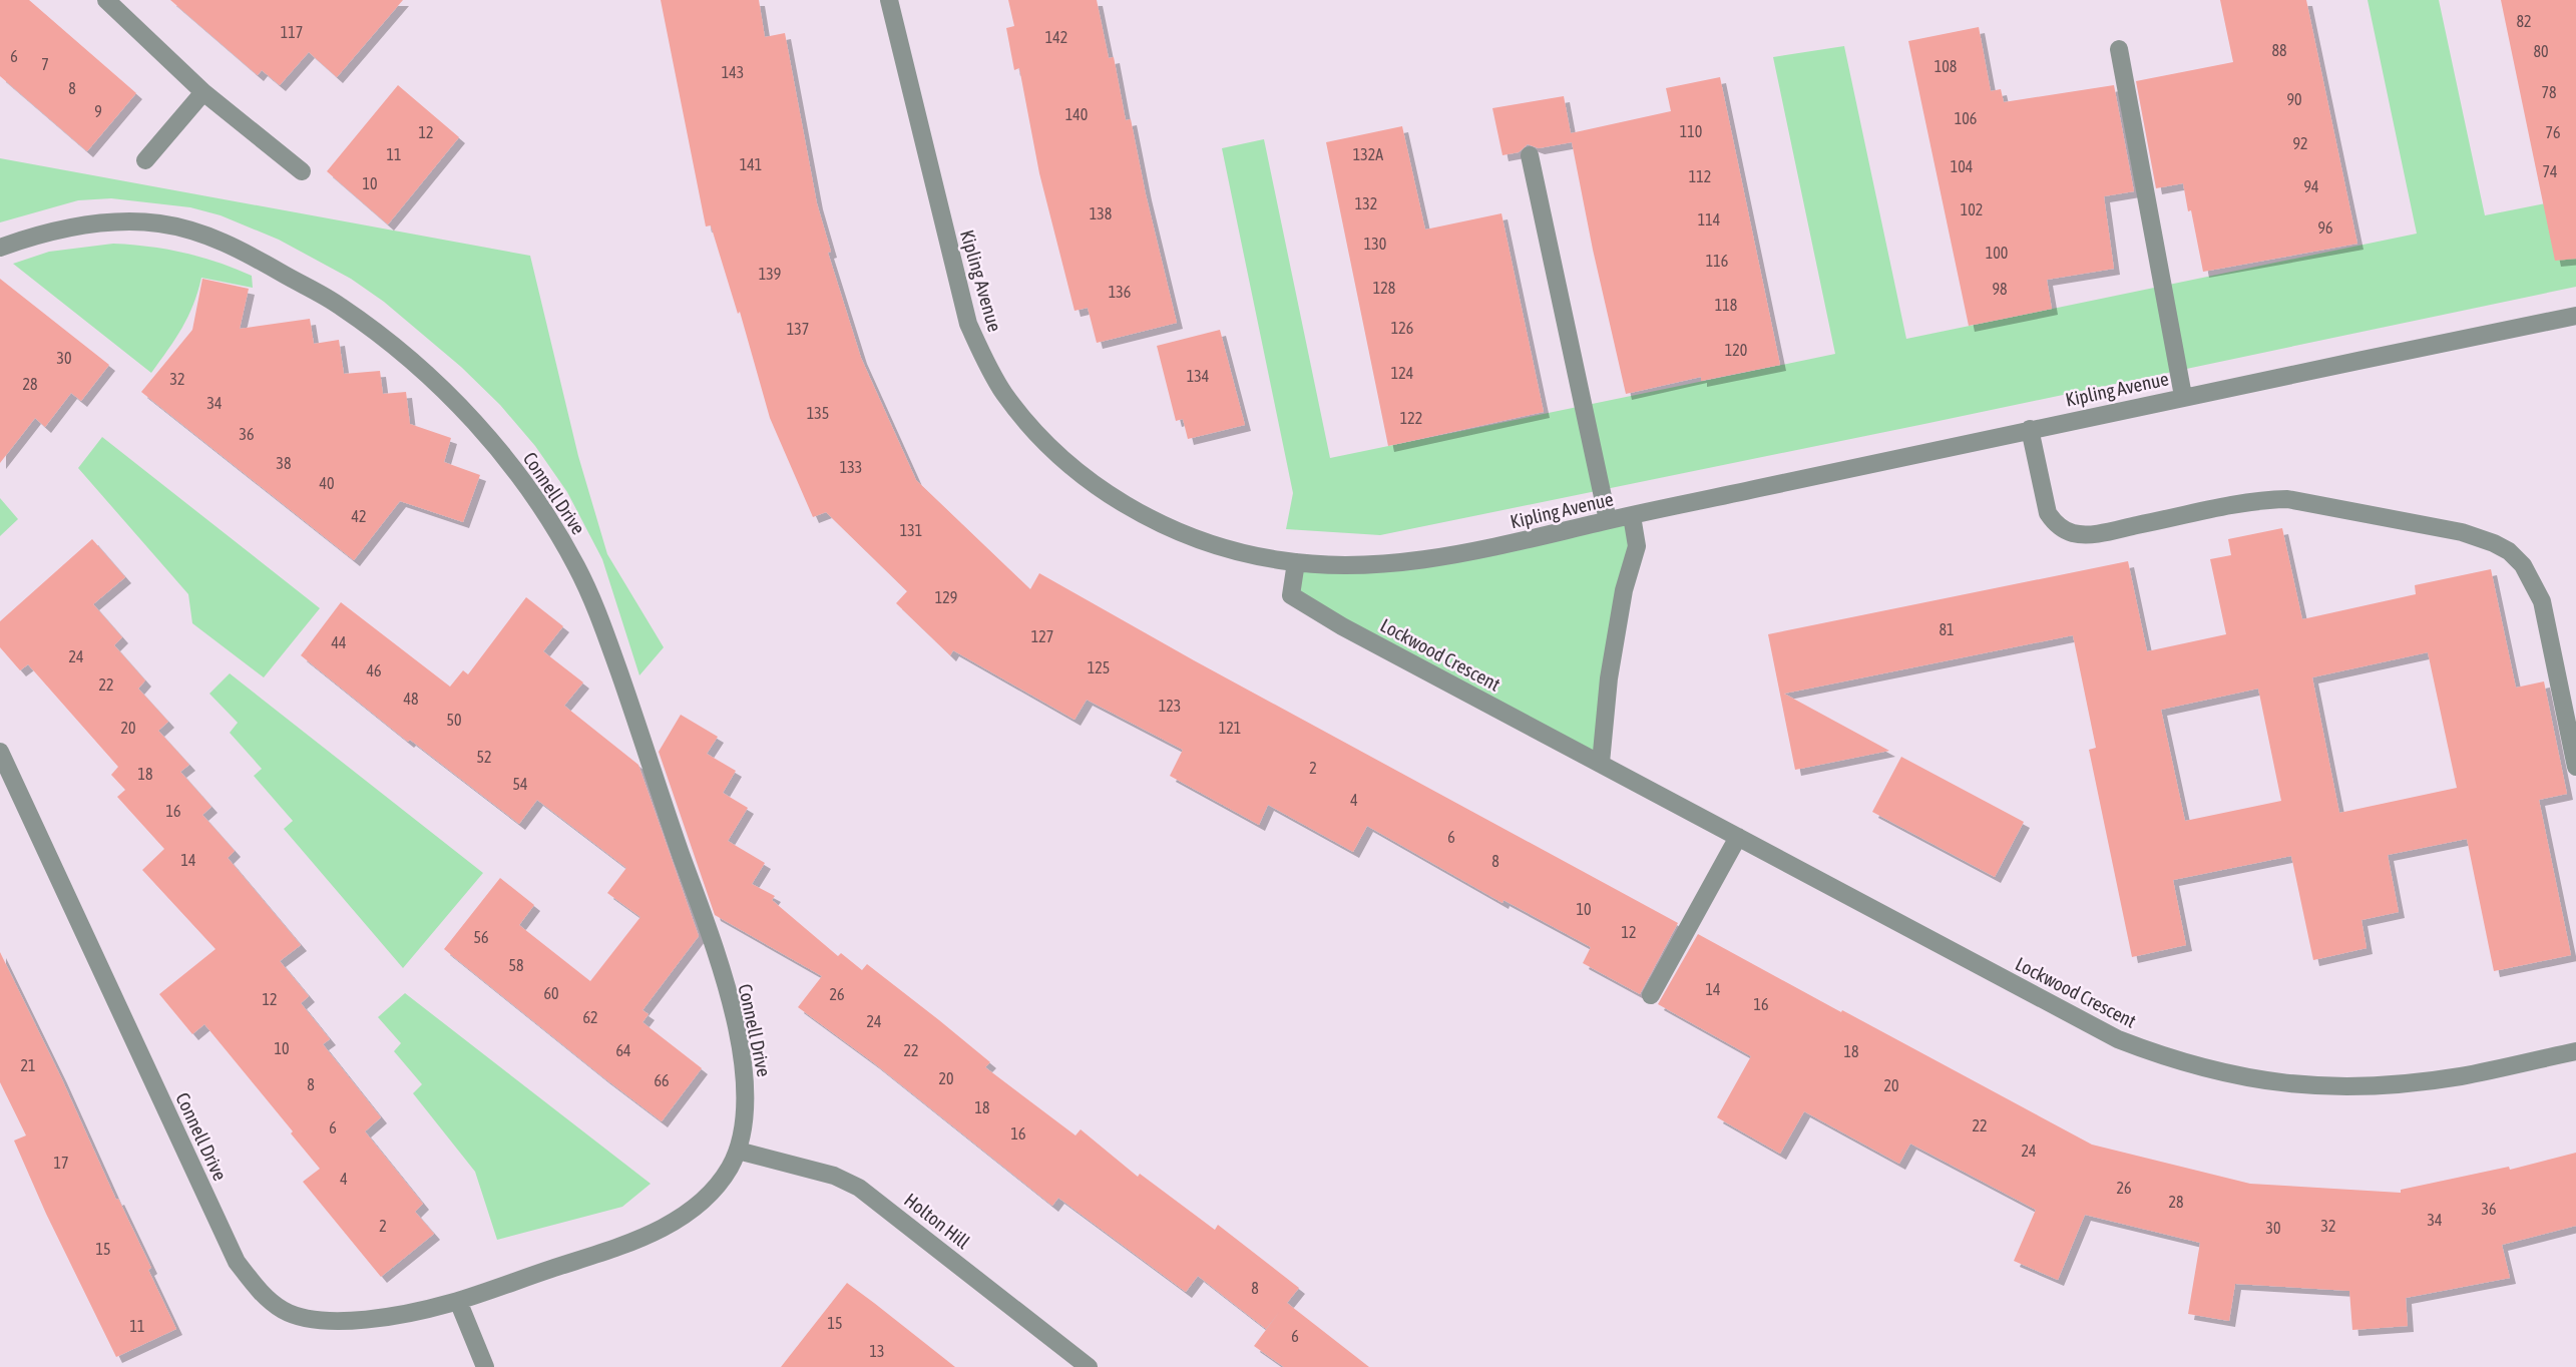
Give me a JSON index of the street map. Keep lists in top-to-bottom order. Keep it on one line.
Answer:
{"streets":{"street":["Kipling Avenue","Connell Drive","Lockwood Crescent","Holton Hill"]},"crossings":[["Kipling Avenue","Lockwood Crescent"],["Connell Drive","Holton Hill"]],"house_numbers":["82","117","142","88","80","6","7","108","143","8","78","90","9","140","106","110","12","76","92","11","132A","141","104","74","112","10","94","132","102","138","114","96","130","100","116","139","128","98","136","118","126","137","120","30","124","134","32","28","34","135","122","36","38","133","40","42","131","129","81","127","44","24","125","46","22","48","123","50","20","121","52","2","18","54","4","16","6","14","8","10","12","56","58","14","60","26","12","16","62","24","10","64","22","18","21","20","66","8","20","18","22","6","16","24","17","4","26","28","36","34","2","32","30","15","8","15","11","6","13"]}
